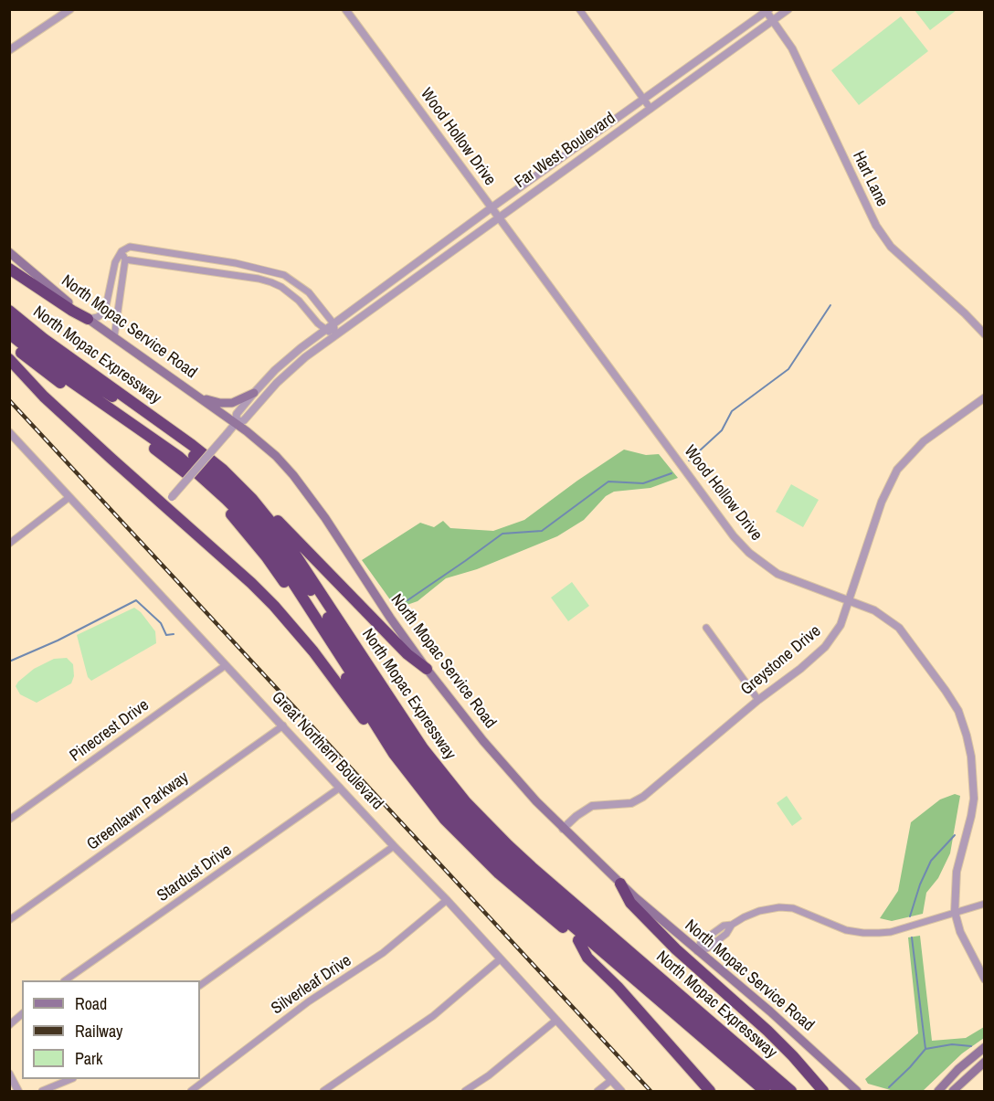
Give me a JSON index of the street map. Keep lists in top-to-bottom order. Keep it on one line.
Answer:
{"streets":{"highway":["North Mopac Expressway"],"main road":["North Mopac Service Road"],"street":["Wood Hollow Drive","Far West Boulevard","Hart Lane","Greystone Drive","Pinecrest Drive","Great Northern Boulevard","Greenlawn Parkway","Stardust Drive","Silverleaf Drive"]},"crossings":[["Wood Hollow Drive","Far West Boulevard"],["Wood Hollow Drive","Greystone Drive"],["Far West Boulevard","Hart Lane"],["Far West Boulevard","North Mopac Service Road"],["North Mopac Service Road","Greystone Drive"],["Pinecrest Drive","Great Northern Boulevard"],["Great Northern Boulevard","Greenlawn Parkway"],["Great Northern Boulevard","Stardust Drive"],["Great Northern Boulevard","Silverleaf Drive"]],"legend":["Road","Railway","Park"]}
